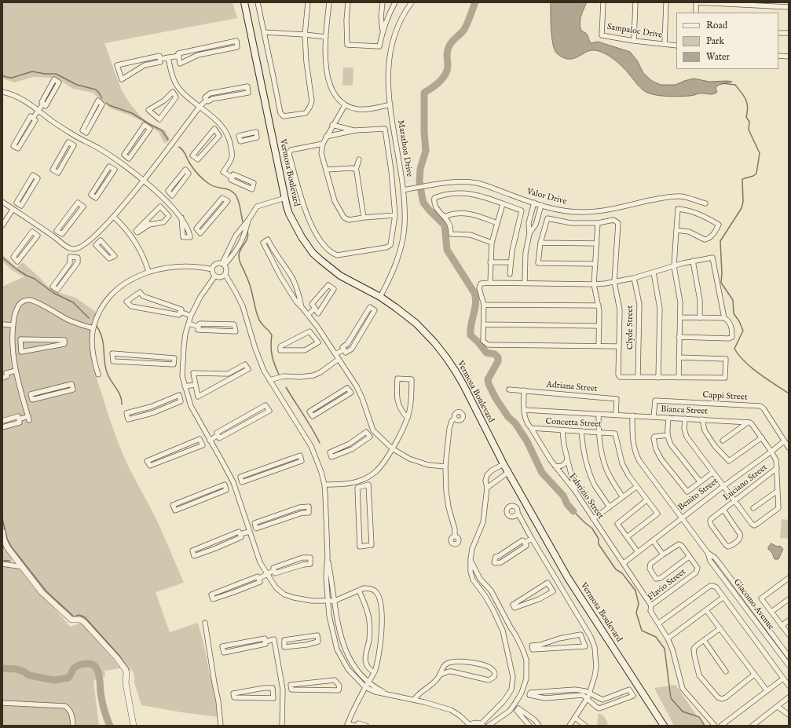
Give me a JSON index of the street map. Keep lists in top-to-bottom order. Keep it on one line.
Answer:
{"streets":{"main road":["Vermosa Boulevard"],"street":["Sampaloc Drive","Marathon Drive","Valor Drive","Clyde Street","Adriana Street","Cappi Street","Bianca Street","Concetta Street","Luciano Street","Benito Street","Fabrizio Street","Flavio Street","Giacomo Avenue"]},"crossings":[["Marathon Drive","Vermosa Boulevard"],["Marathon Drive","Valor Drive"],["Adriana Street","Bianca Street"],["Adriana Street","Fabrizio Street"],["Cappi Street","Bianca Street"],["Cappi Street","Benito Street"],["Bianca Street","Fabrizio Street"],["Bianca Street","Giacomo Avenue"],["Concetta Street","Fabrizio Street"],["Benito Street","Fabrizio Street"],["Benito Street","Giacomo Avenue"],["Fabrizio Street","Flavio Street"]],"legend":["Road","Park","Water"]}
